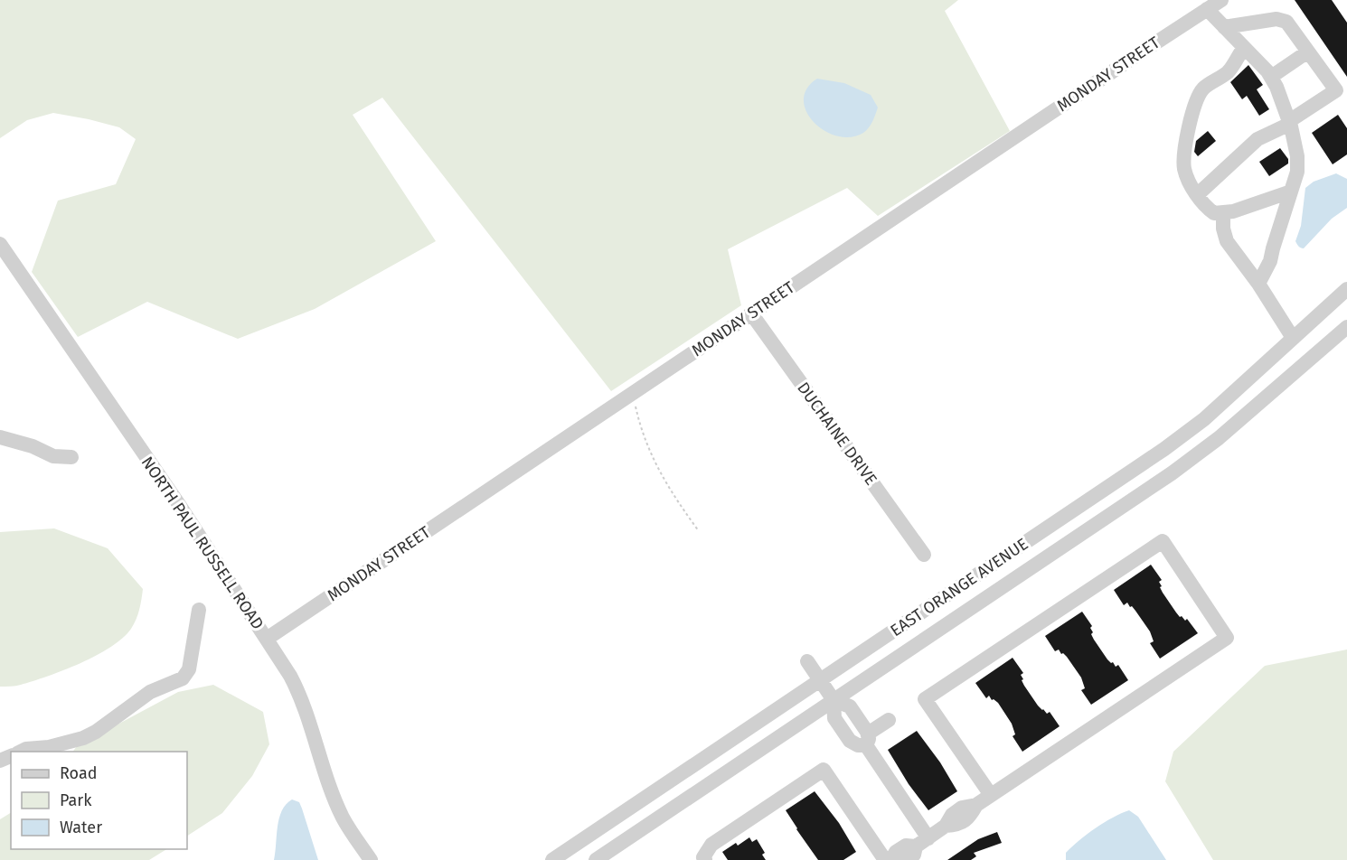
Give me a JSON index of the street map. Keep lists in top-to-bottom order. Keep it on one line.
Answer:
{"streets":{"street":["MONDAY STREET","DUCHAINE DRIVE","NORTH PAUL RUSSELL ROAD","EAST ORANGE AVENUE"]},"crossings":[["MONDAY STREET","DUCHAINE DRIVE"],["MONDAY STREET","NORTH PAUL RUSSELL ROAD"]],"legend":["Road","Park","Water"]}
